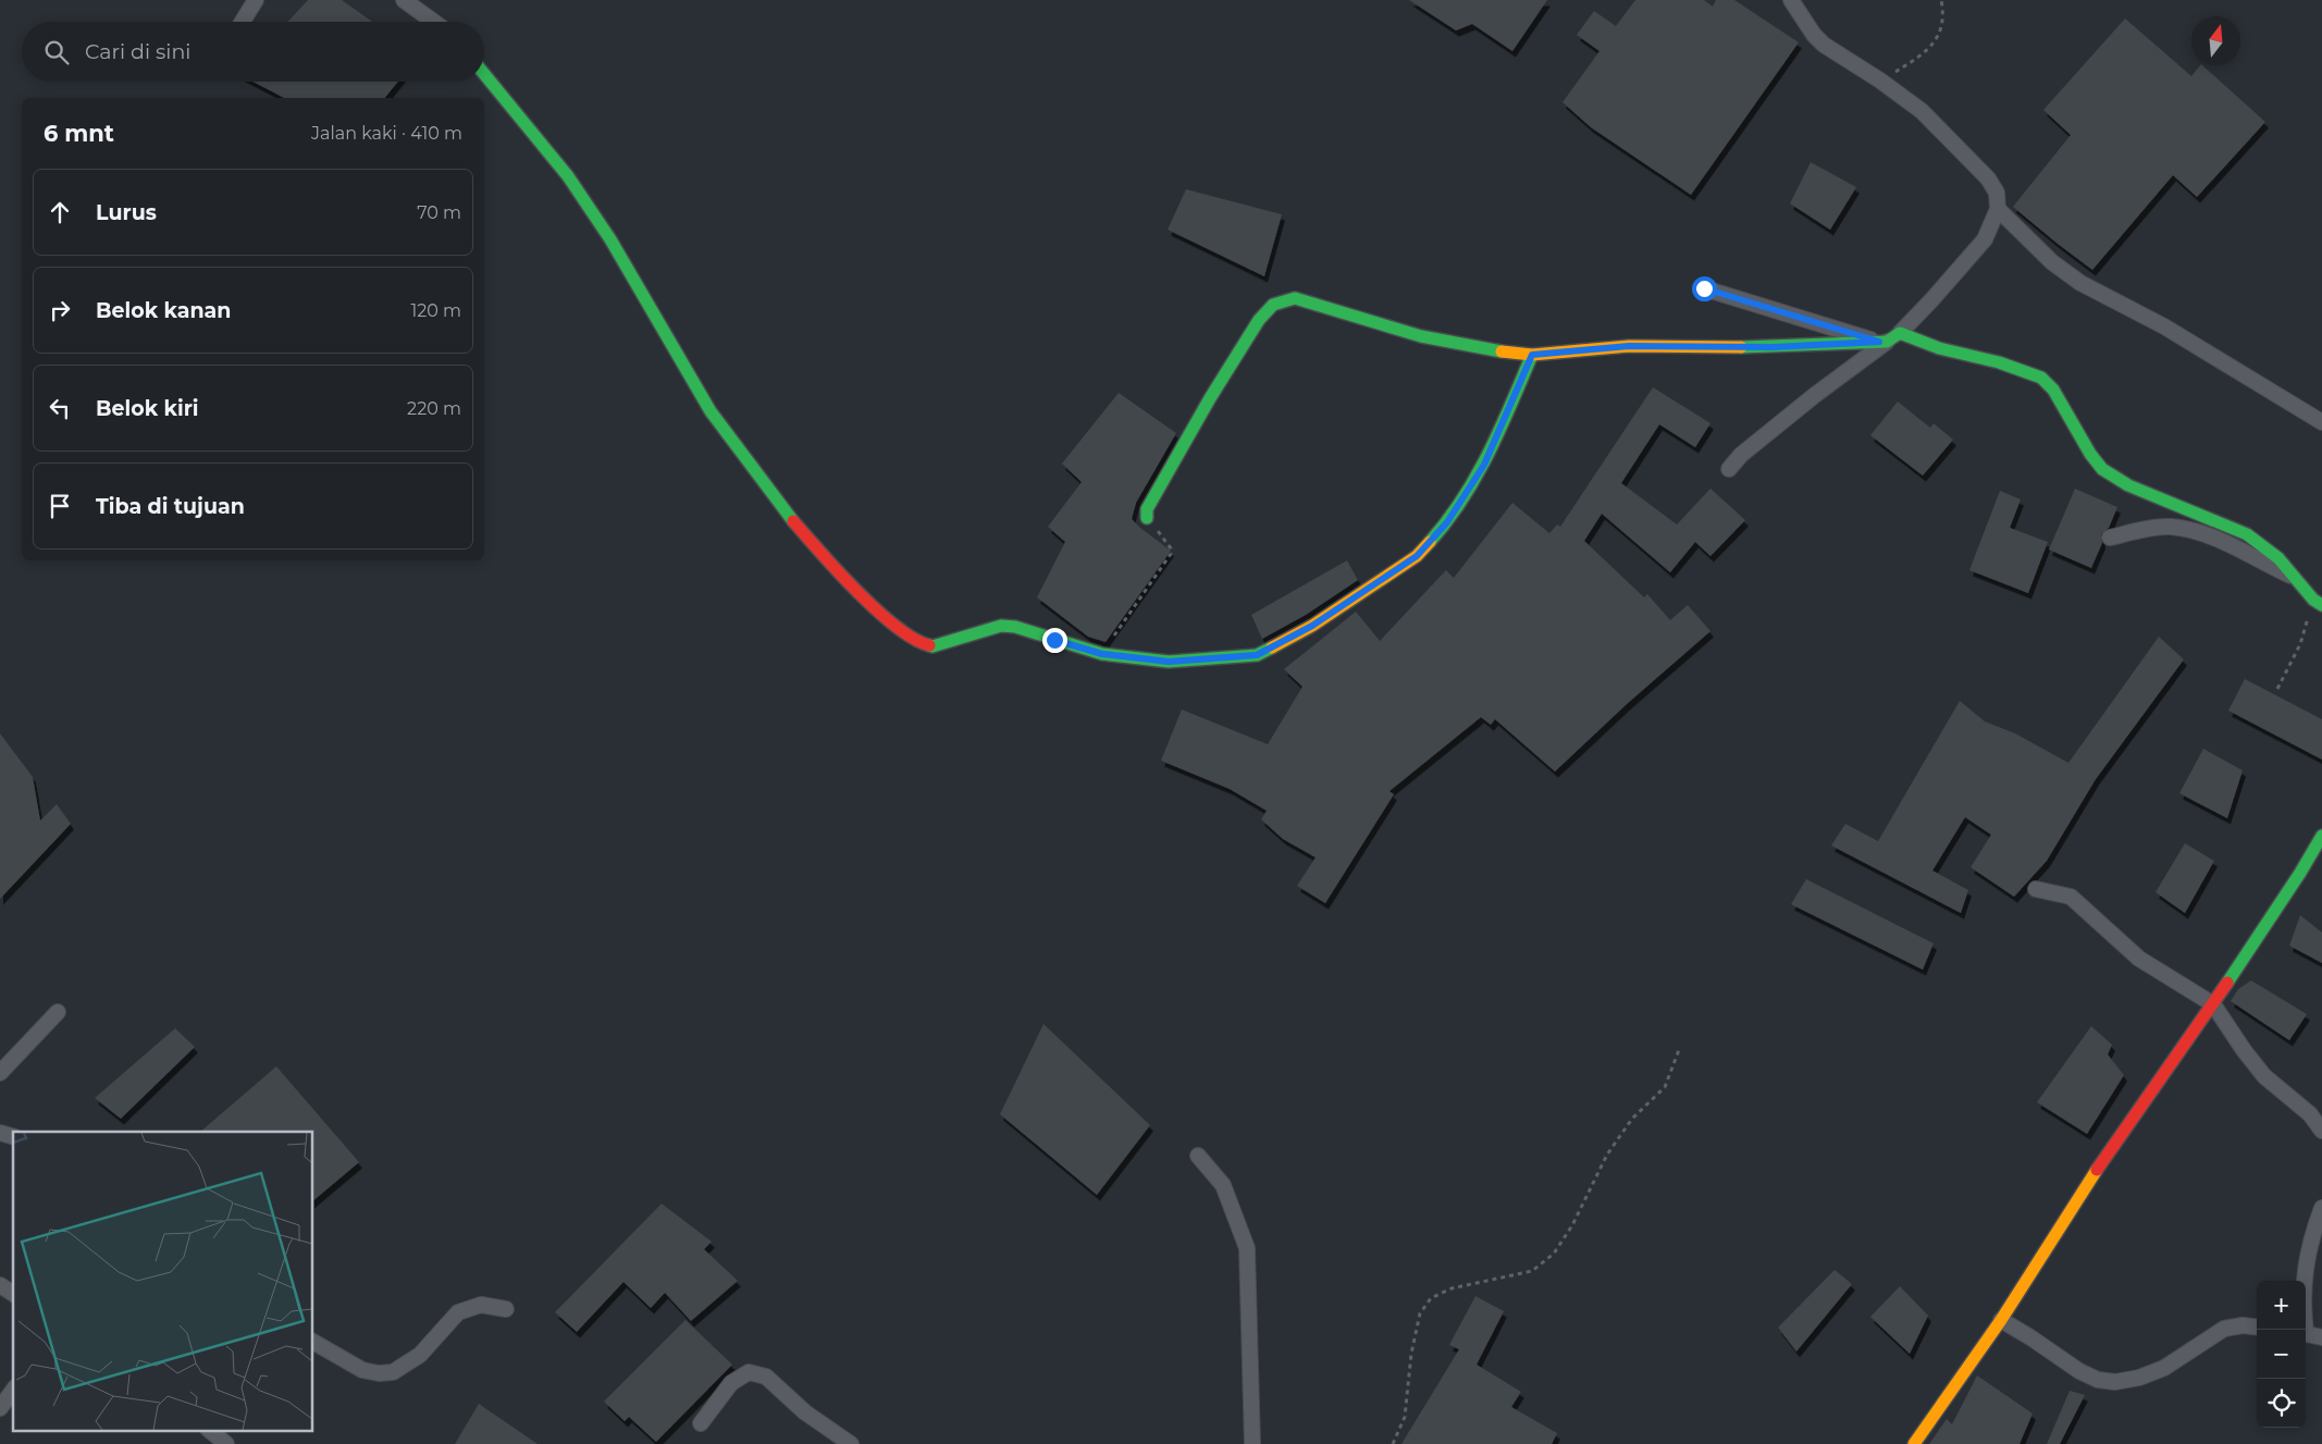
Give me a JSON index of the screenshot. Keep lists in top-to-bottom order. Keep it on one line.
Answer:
{"north":"top","page":{"search":"Cari di sini","heading":["6 mnt","Jalan kaki · 410 m"],"list":[["Lurus","70 m"],["Belok kanan","120 m"],["Belok kiri","220 m"],"Tiba di tujuan"],"map_buttons":["+","−"]}}
